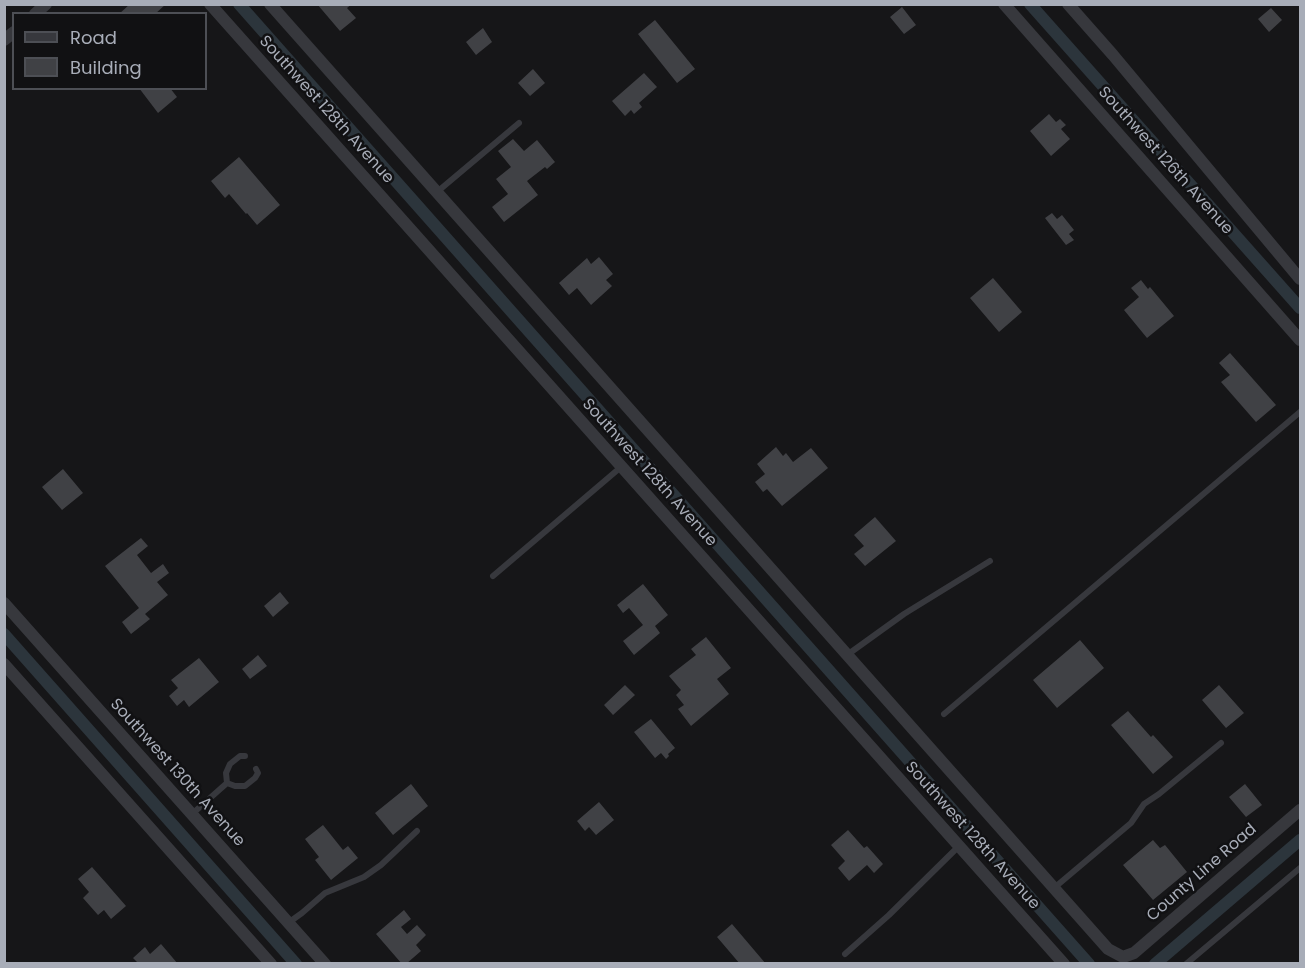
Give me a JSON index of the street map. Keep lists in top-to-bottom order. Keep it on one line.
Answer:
{"streets":{"street":["Southwest 128th Avenue","Southwest 126th Avenue","Southwest 130th Avenue","County Line Road"]},"crossings":[["Southwest 128th Avenue","County Line Road"]],"legend":["Road","Building"]}
